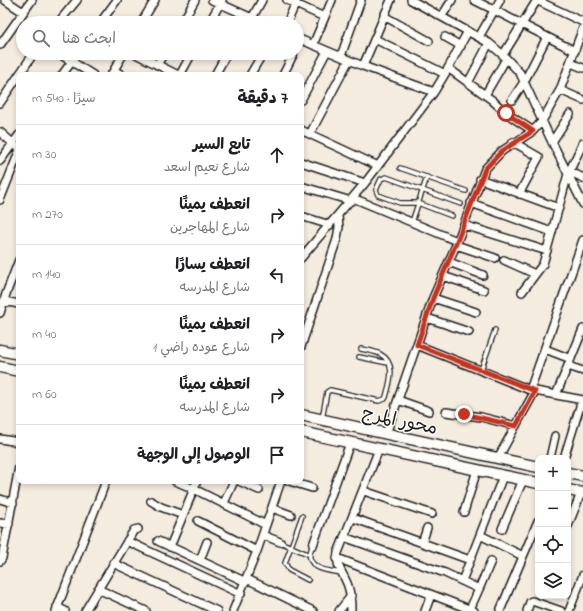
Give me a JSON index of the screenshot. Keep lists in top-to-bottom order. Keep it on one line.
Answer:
{"streets":{"main road":["محور المرج"]},"page":{"search":"ابحث هنا","heading":["7 دقيقة","سيرًا · 540 m"],"list":[["تابع السير","شارع نعيم اسعد","30 m"],["انعطف يمينًا","شارع المهاجرين","270 m"],["انعطف يسارًا","شارع المدرسه","140 m"],["انعطف يمينًا","شارع عوده راضي 1","40 m"],["انعطف يمينًا","شارع المدرسه","60 m"],"الوصول إلى الوجهة"],"map_buttons":["+","−"]}}
